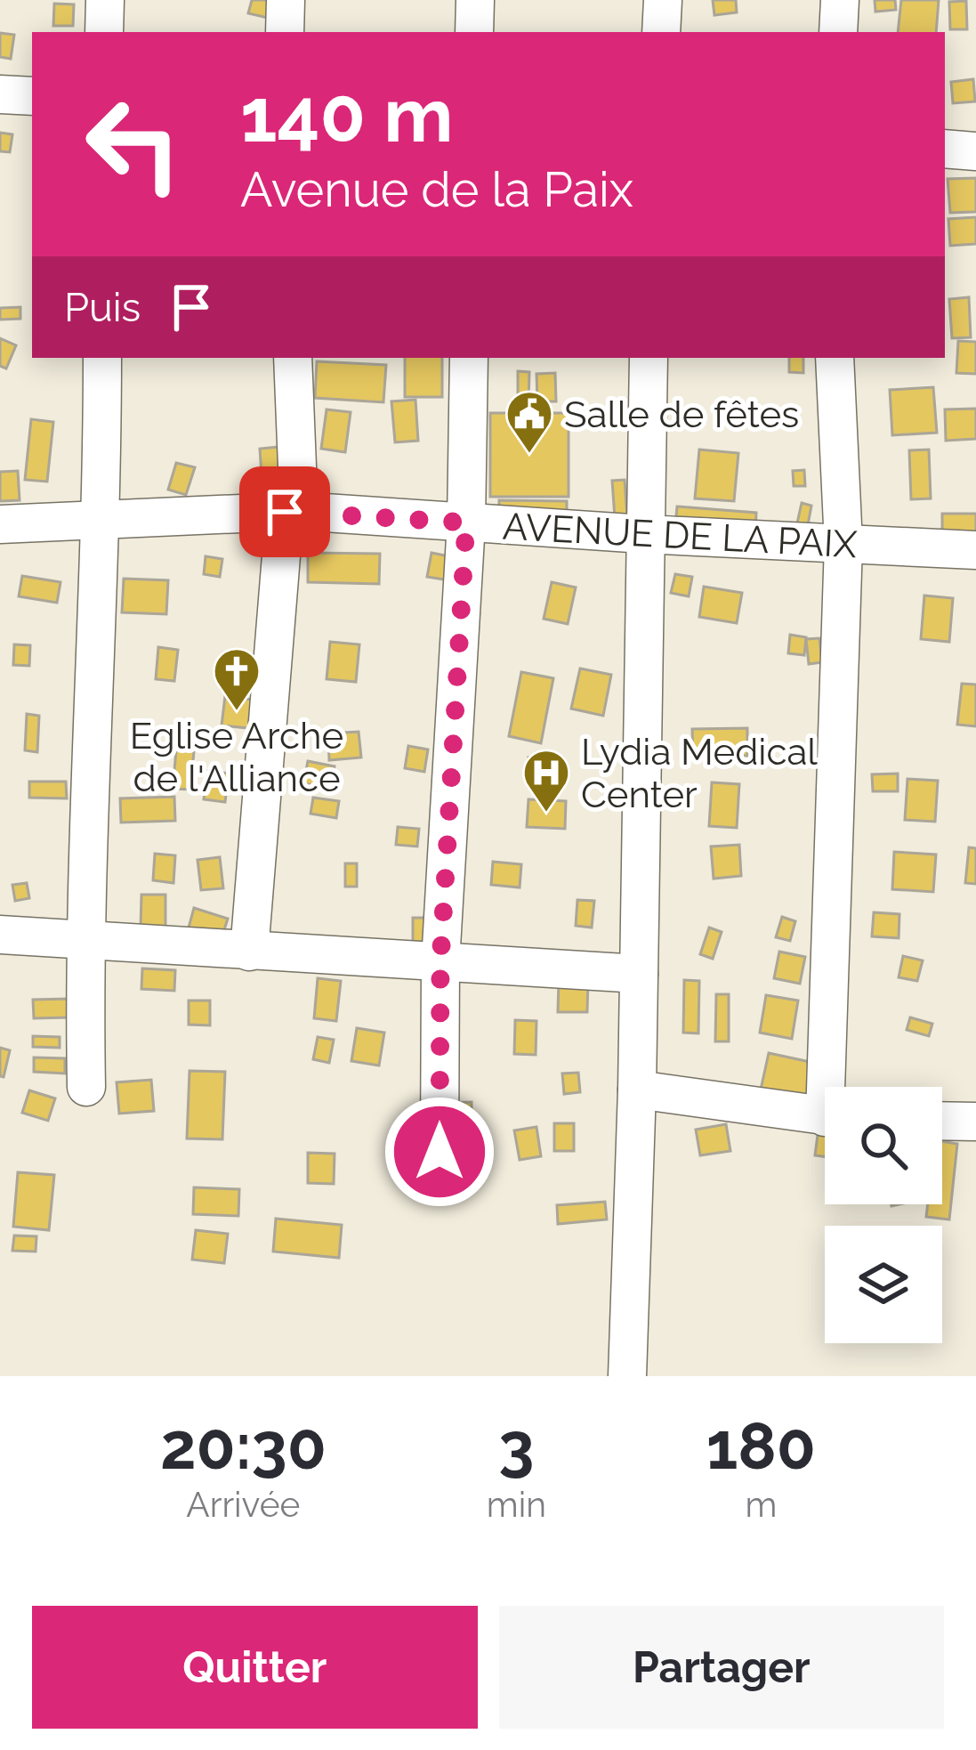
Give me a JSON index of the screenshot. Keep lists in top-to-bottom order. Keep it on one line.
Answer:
{"streets":{"street":["AVENUE DE LA PAIX"]},"places":{"public building":["Salle de fêtes"],"church":["Eglise Arche de l'Alliance"],"hospital":["Lydia Medical Center"]},"page":{"turn":["140 m","Avenue de la Paix"],"then":"Puis","eta":["20:30","Arrivée","3","min","180","m"],"buttons":["Quitter","Partager"]}}
